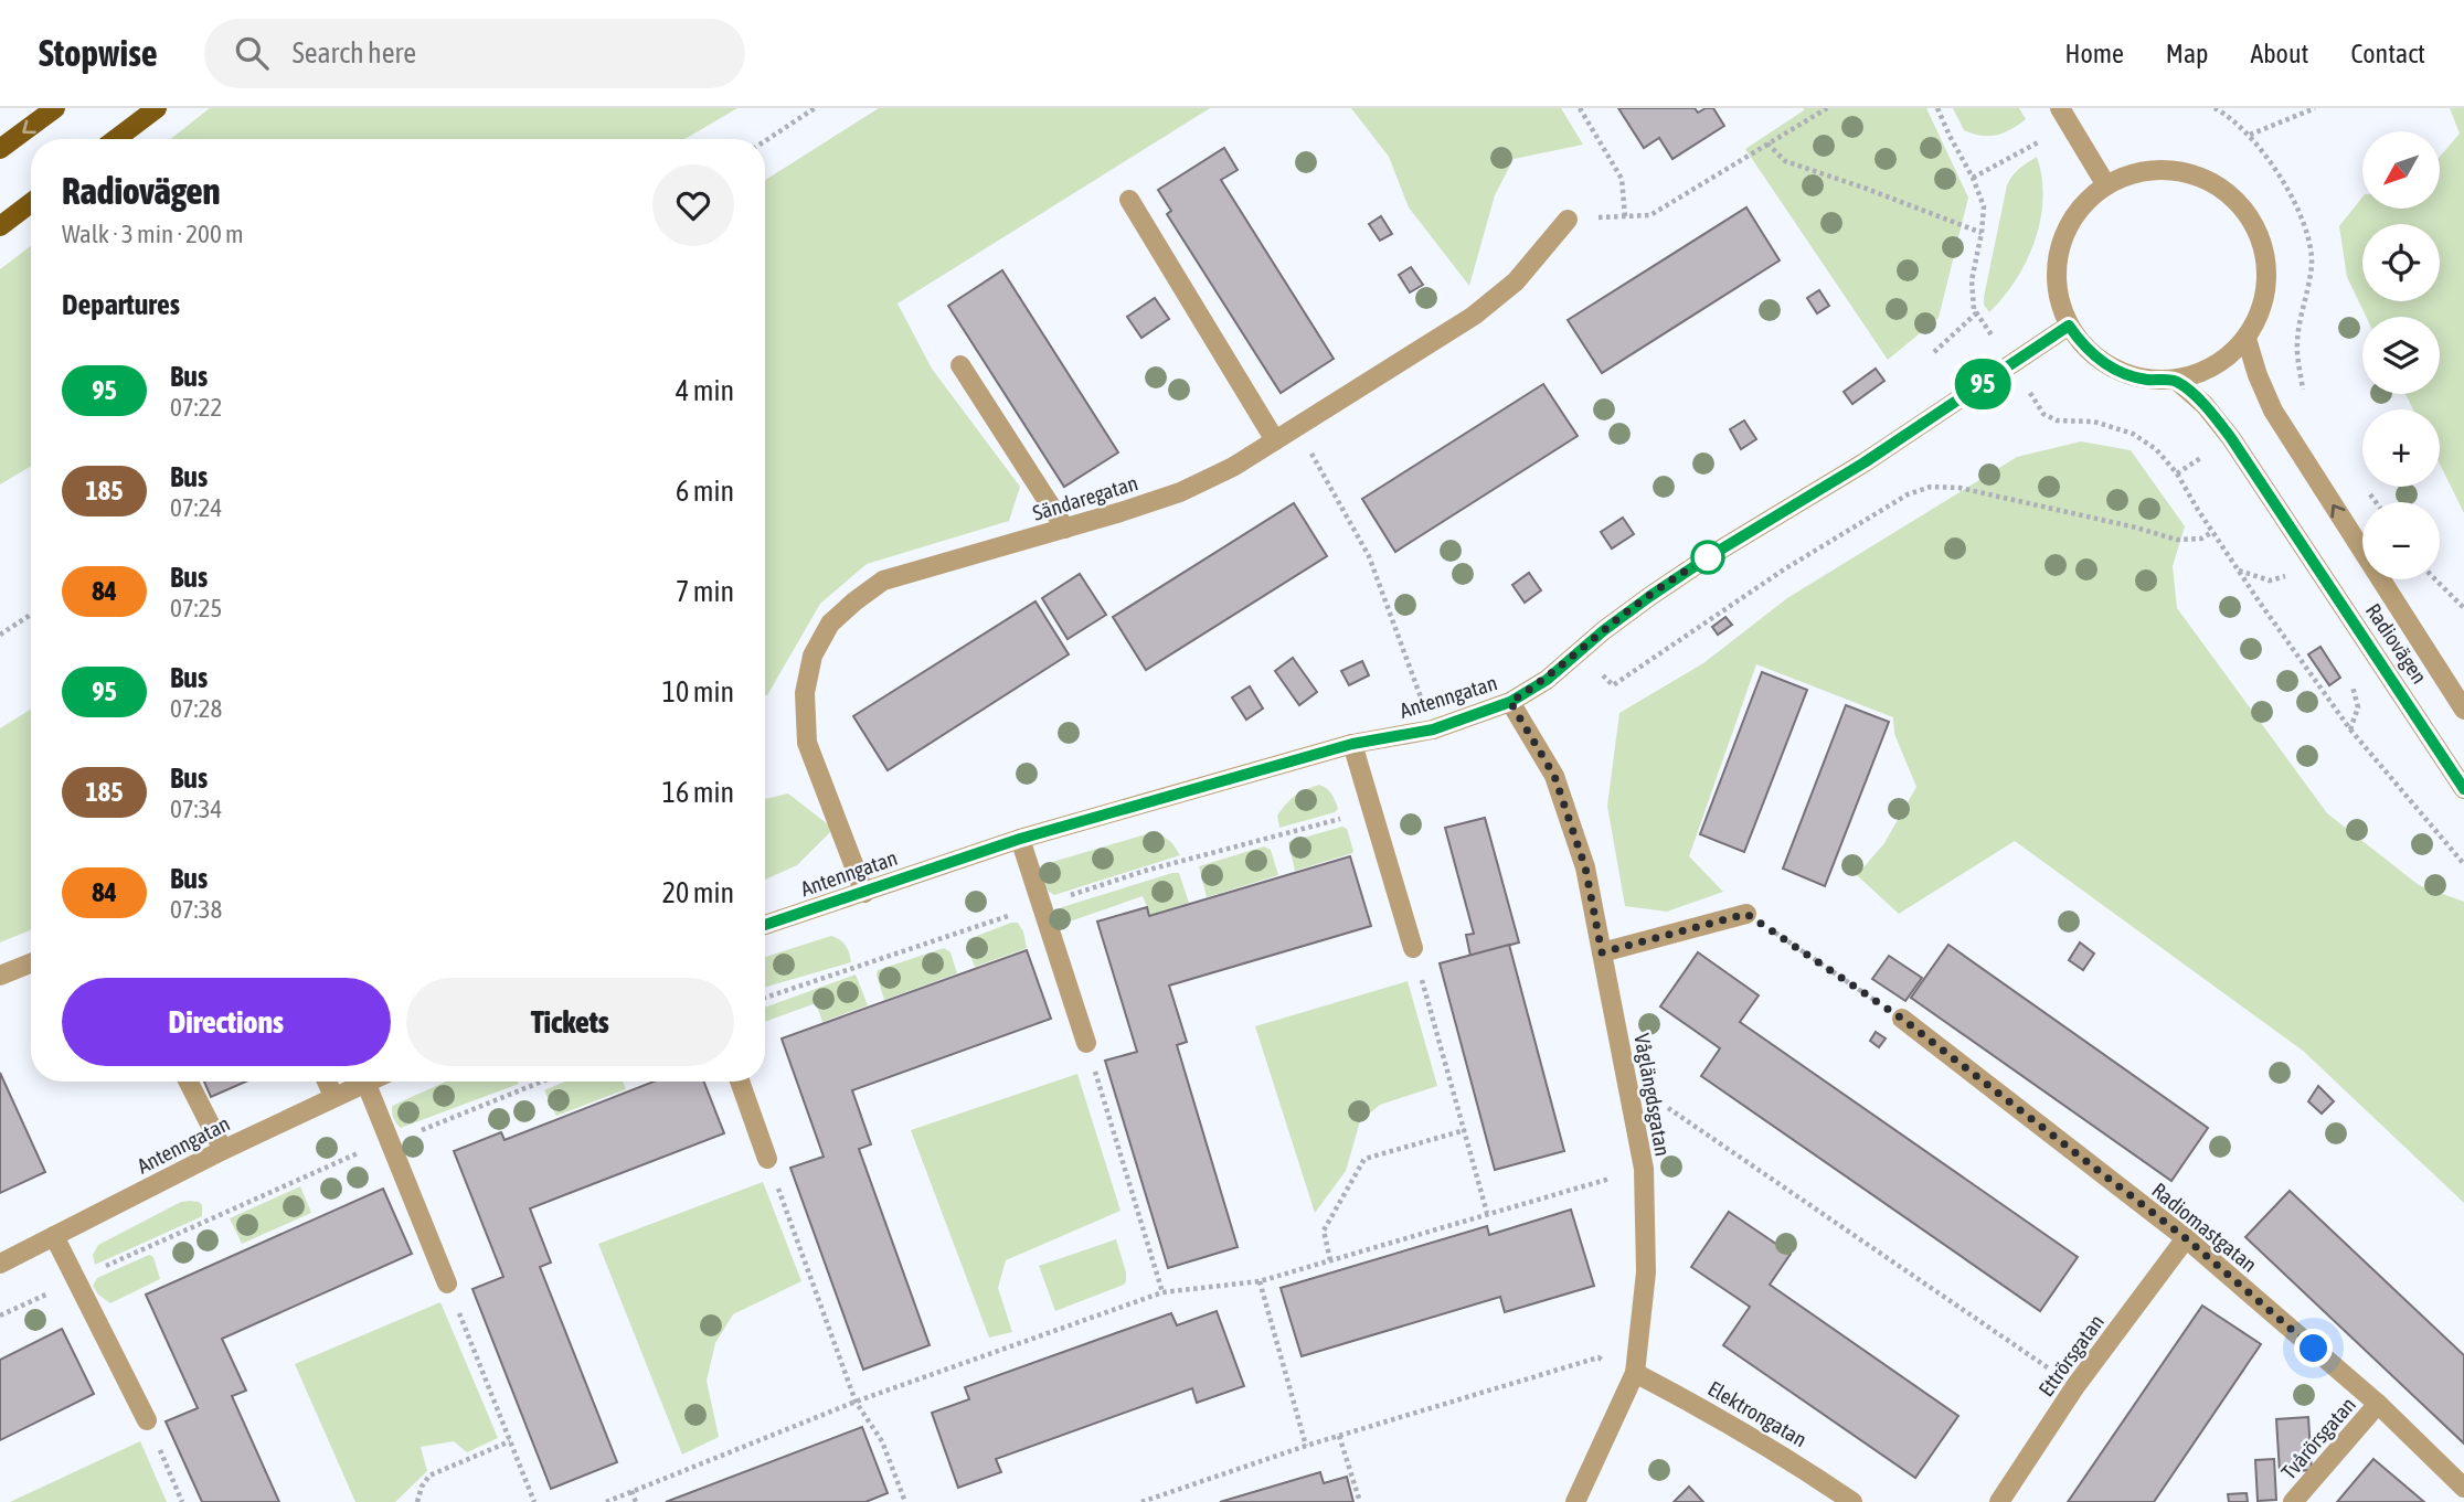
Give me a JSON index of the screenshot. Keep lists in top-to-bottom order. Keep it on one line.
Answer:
{"streets":{"street":["Sändaregatan","Radiovägen","Antenngatan","Våglängdsgatan","Radiomastgatan","Ettrörsgatan","Elektrongatan","Tvårörsgatan"]},"crossings":[["Sändaregatan","Antenngatan"],["Radiovägen","Antenngatan"],["Antenngatan","Våglängdsgatan"],["Våglängdsgatan","Elektrongatan"],["Radiomastgatan","Ettrörsgatan"],["Radiomastgatan","Tvårörsgatan"]],"lines":["bus line 95"],"north":"bottom left","page":{"header":"Stopwise","search":"Search here","nav":["Home","Map","About","Contact"],"on_map":"95","map_buttons":["+","−"],"heading":[["Radiovägen","Walk · 3 min · 200 m"],"Departures"],"list":[{"mark":"95","name":"Bus","note":"07:22","value":"4 min"},{"mark":"185","name":"Bus","note":"07:24","value":"6 min"},{"mark":"84","name":"Bus","note":"07:25","value":"7 min"},{"mark":"95","name":"Bus","note":"07:28","value":"10 min"},{"mark":"185","name":"Bus","note":"07:34","value":"16 min"},{"mark":"84","name":"Bus","note":"07:38","value":"20 min"}],"buttons":["Directions","Tickets"]}}
